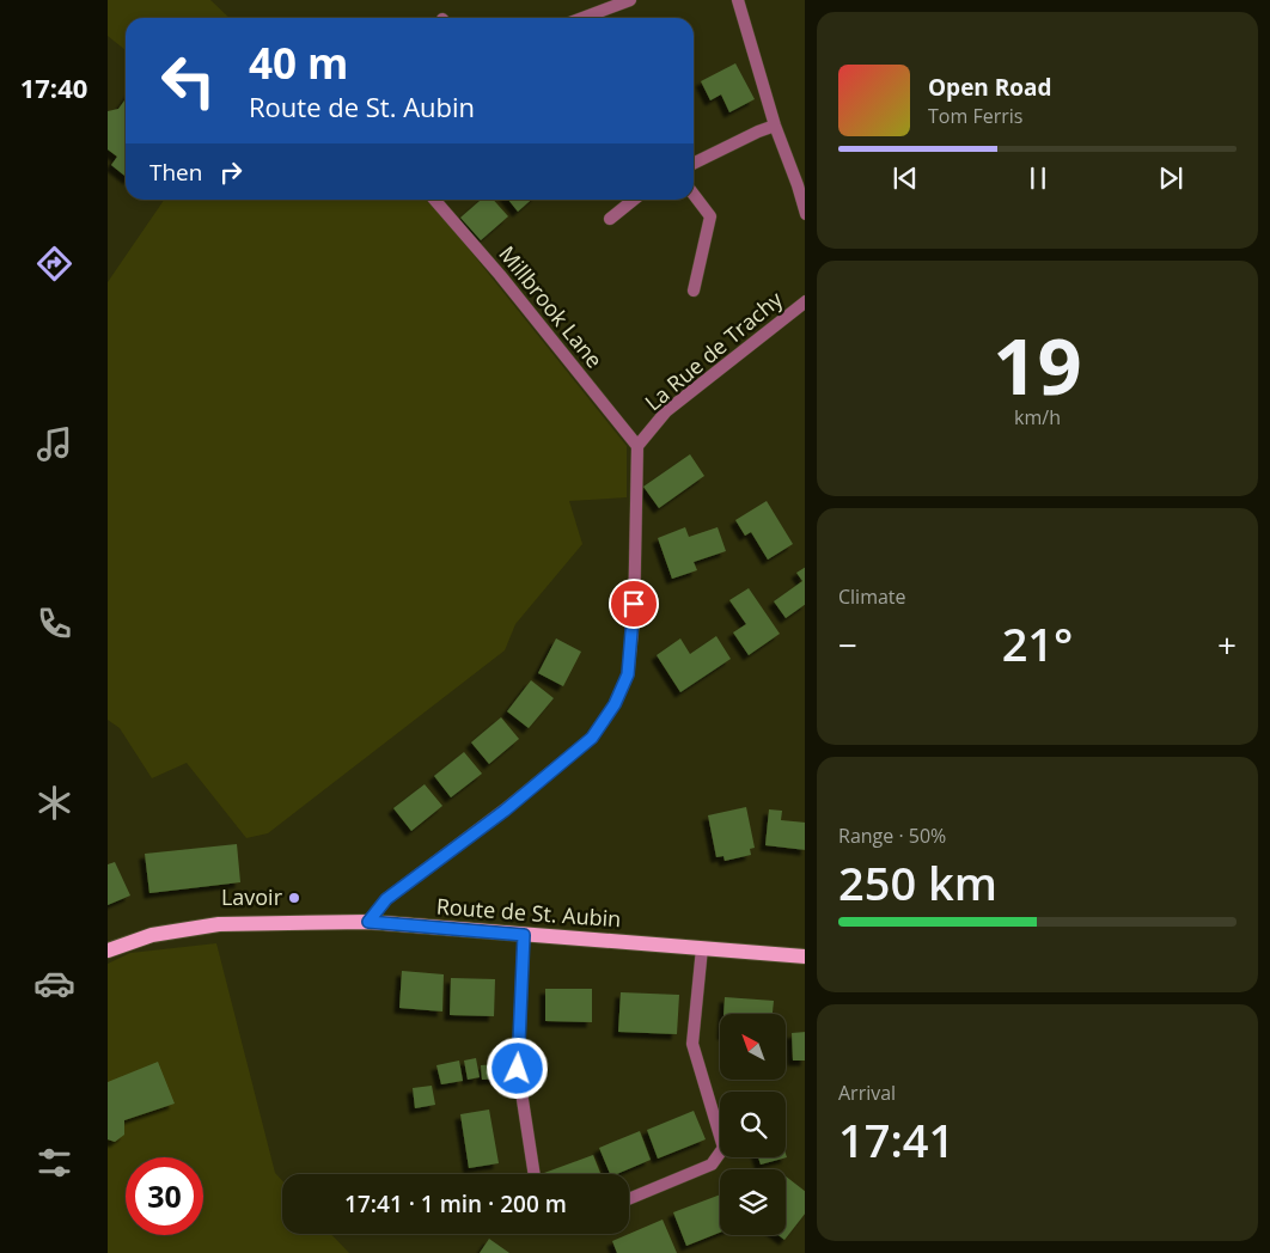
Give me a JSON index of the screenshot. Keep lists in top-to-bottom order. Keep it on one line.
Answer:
{"streets":{"main road":["Route de St. Aubin"],"street":["Millbrook Lane","La Rue de Trachy"]},"crossings":[["Millbrook Lane","La Rue de Trachy"]],"places":["Lavoir"],"north":"top left","page":{"tabs":"17:40","turn":["40 m","Route de St. Aubin"],"song":["Open Road","Tom Ferris"],"then":"Then","tile":[["19","km/h"],"Climate",["Range · 50%","250 km"],["Arrival","17:41"]],"heat":["−","21°","+"],"limit":"30","trip":"17:41 · 1 min · 200 m"}}
